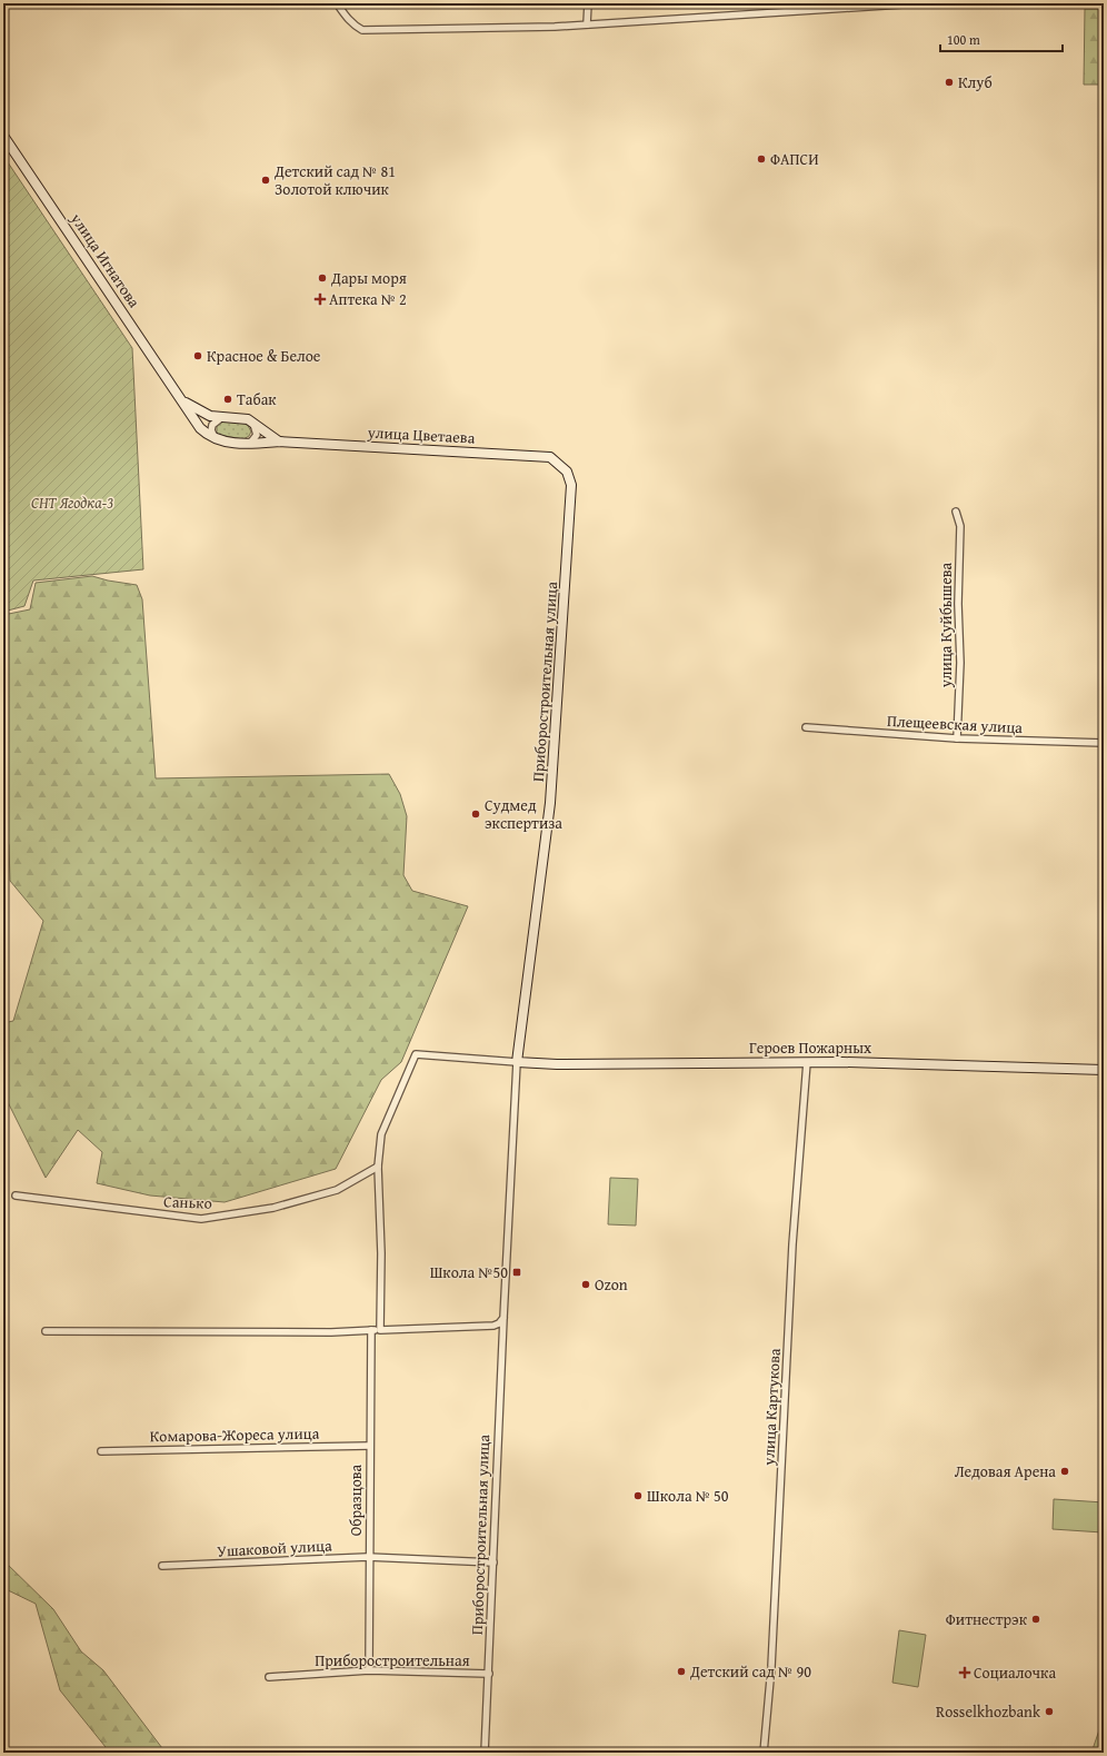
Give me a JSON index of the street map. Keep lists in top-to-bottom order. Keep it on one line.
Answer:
{"streets":{"main road":["улица Игнатова","улица Цветаева","Приборостроительная улица","Героев Пожарных"],"street":["улица Куйбышева","Плещеевская улица","Санько","улица Картукова","Комарова-Жореса улица","Образцова","Ушаковой улица","Приборостроительная"]},"crossings":[["улица Игнатова","улица Цветаева"],["улица Цветаева","Приборостроительная улица"],["улица Куйбышева","Плещеевская улица"],["Приборостроительная улица","Героев Пожарных"],["Приборостроительная улица","Ушаковой улица"],["Приборостроительная улица","Приборостроительная"],["Героев Пожарных","улица Картукова"],["Комарова-Жореса улица","Образцова"],["Образцова","Ушаковой улица"],["Образцова","Приборостроительная"]],"parks":["СНТ Ягодка-3"],"places":{"other":["Клуб","ФАПСИ","Детский сад № 81 Золотой ключик","Дары моря","Красное & Белое","Табак","Судмед экспертиза","Ozon","Ледовая Арена","Школа № 50","Фитнестрэк","Детский сад № 90","Rosselkhozbank"],"health":["Аптека № 2","Социалочка"],"transit":["Школа №50"]},"scale_bar":"100 m"}
